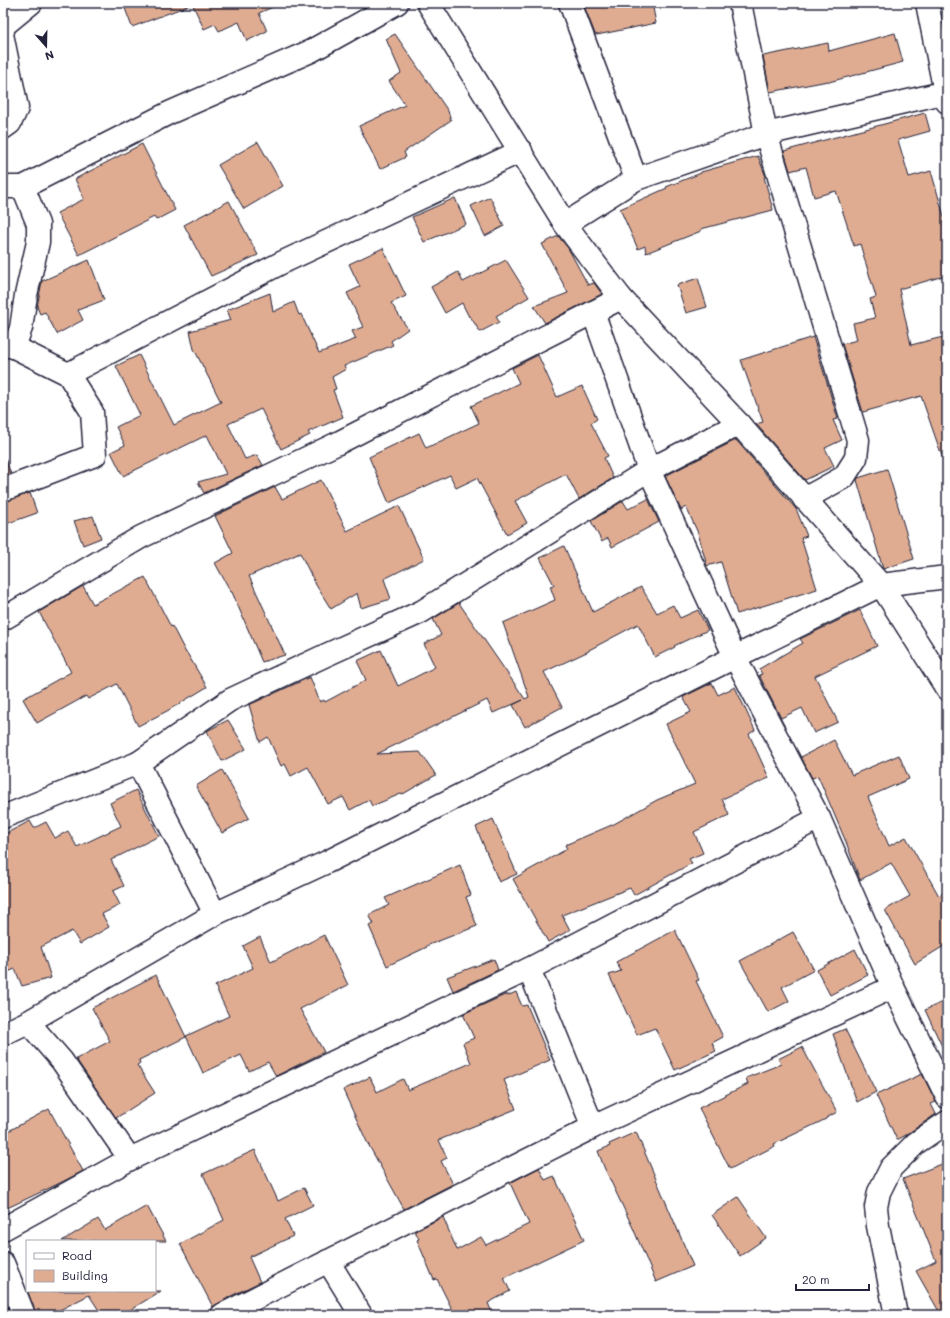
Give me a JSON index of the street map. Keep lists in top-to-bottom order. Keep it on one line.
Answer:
{"legend":["Road","Building"],"scale_bar":"20 m","north":"bottom"}
